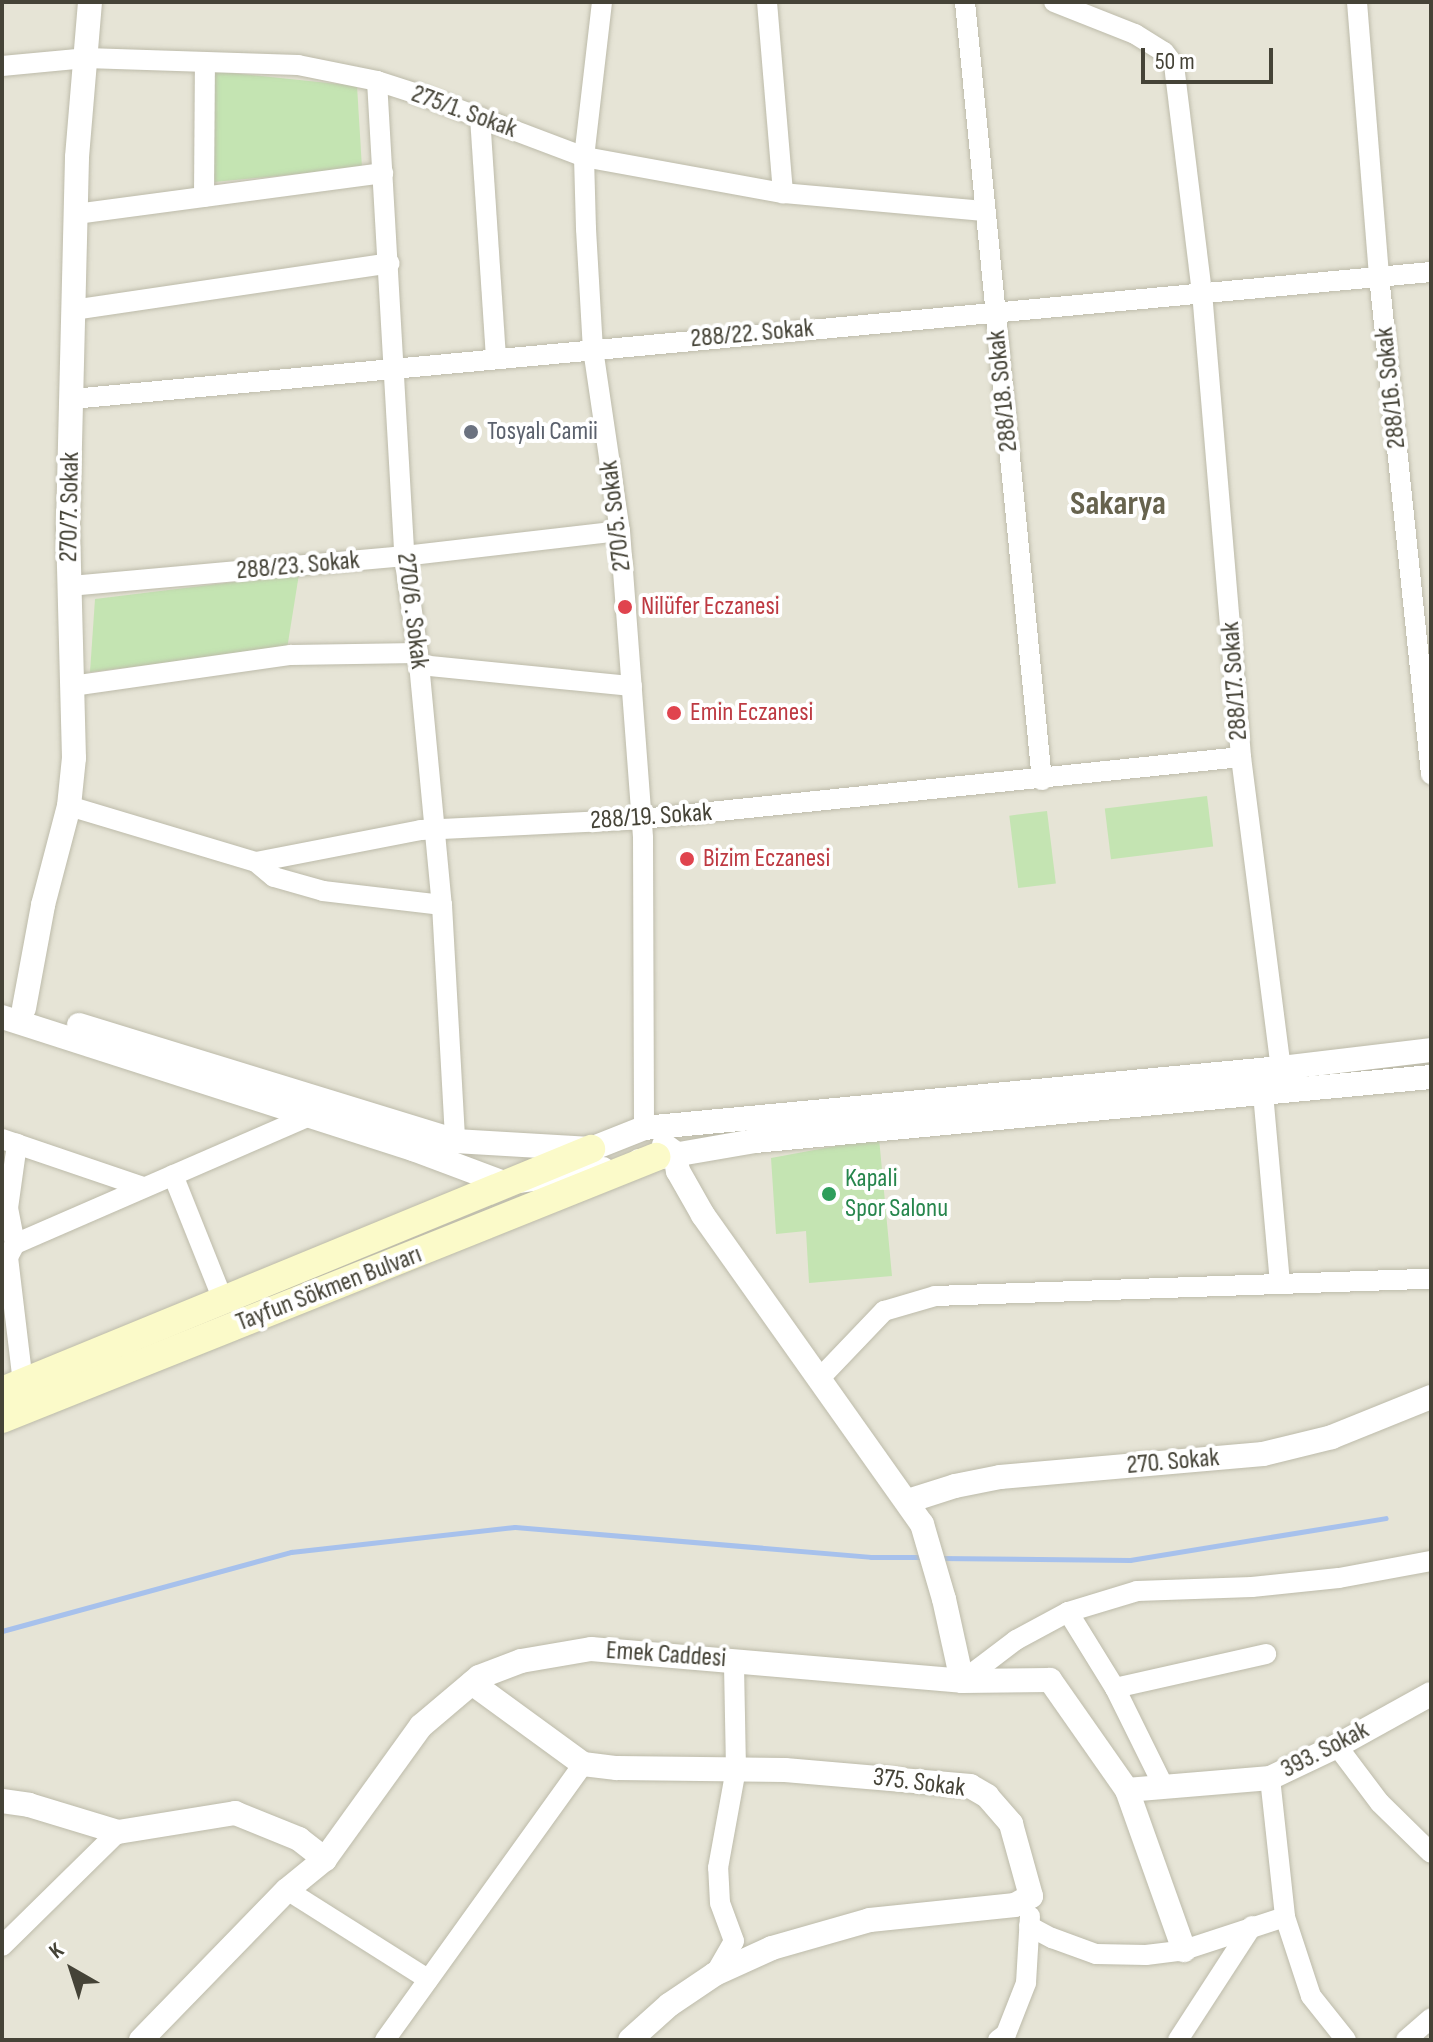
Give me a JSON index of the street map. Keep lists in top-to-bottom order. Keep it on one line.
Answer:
{"streets":{"main road":["Tayfun Sökmen Bulvarı"],"street":["275/1. Sokak","288/22. Sokak","288/16. Sokak","288/18. Sokak","270/7. Sokak","270/5. Sokak","288/23. Sokak","270/6 . Sokak","288/17. Sokak","288/19. Sokak","270. Sokak","Emek Caddesi","393. Sokak","375. Sokak"]},"crossings":[["275/1. Sokak","288/18. Sokak"],["275/1. Sokak","270/7. Sokak"],["275/1. Sokak","270/5. Sokak"],["275/1. Sokak","270/6 . Sokak"],["288/22. Sokak","288/16. Sokak"],["288/22. Sokak","288/18. Sokak"],["288/22. Sokak","270/7. Sokak"],["288/22. Sokak","270/5. Sokak"],["288/22. Sokak","270/6 . Sokak"],["288/22. Sokak","288/17. Sokak"],["288/18. Sokak","288/19. Sokak"],["270/7. Sokak","288/23. Sokak"],["270/7. Sokak","288/19. Sokak"],["270/5. Sokak","288/23. Sokak"],["270/5. Sokak","288/19. Sokak"],["288/23. Sokak","270/6 . Sokak"],["270/6 . Sokak","288/19. Sokak"],["288/17. Sokak","288/19. Sokak"],["Emek Caddesi","393. Sokak"]],"districts":["Sakarya"],"places":["Tosyalı Camii","Nilüfer Eczanesi","Emin Eczanesi","Bizim Eczanesi","Kapali Spor Salonu"],"scale_bar":"50 m","north":"top left"}
